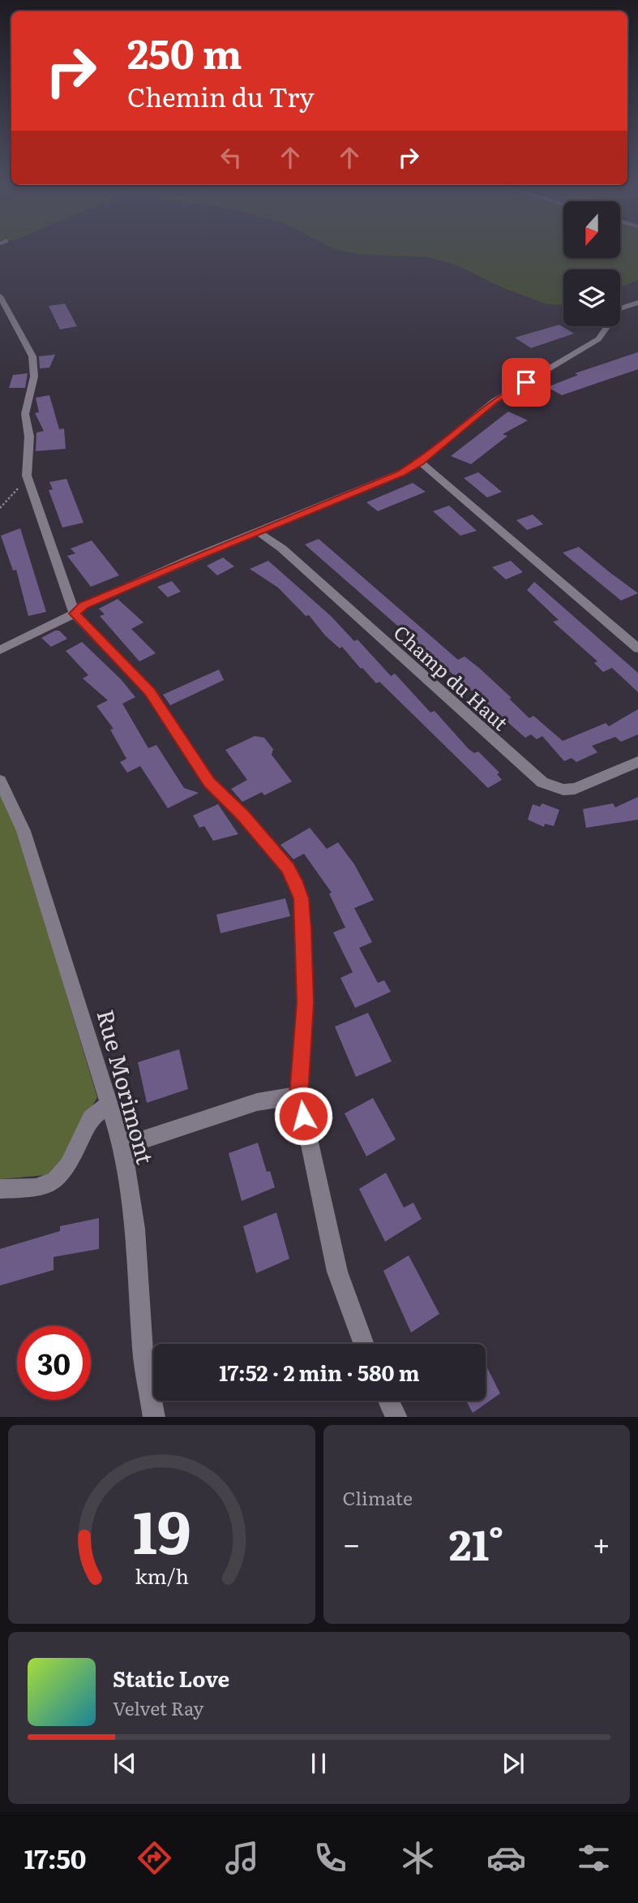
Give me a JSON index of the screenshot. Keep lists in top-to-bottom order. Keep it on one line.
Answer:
{"streets":{"street":["Champ du Haut","Rue Morimont"]},"north":"bottom","page":{"turn":["250 m","Chemin du Try"],"limit":"30","trip":"17:52 · 2 min · 580 m","tile":"Climate","heat":["−","21°","+"],"song":["Static Love","Velvet Ray"],"tabs":"17:50","gauge":["19","km/h"]}}
